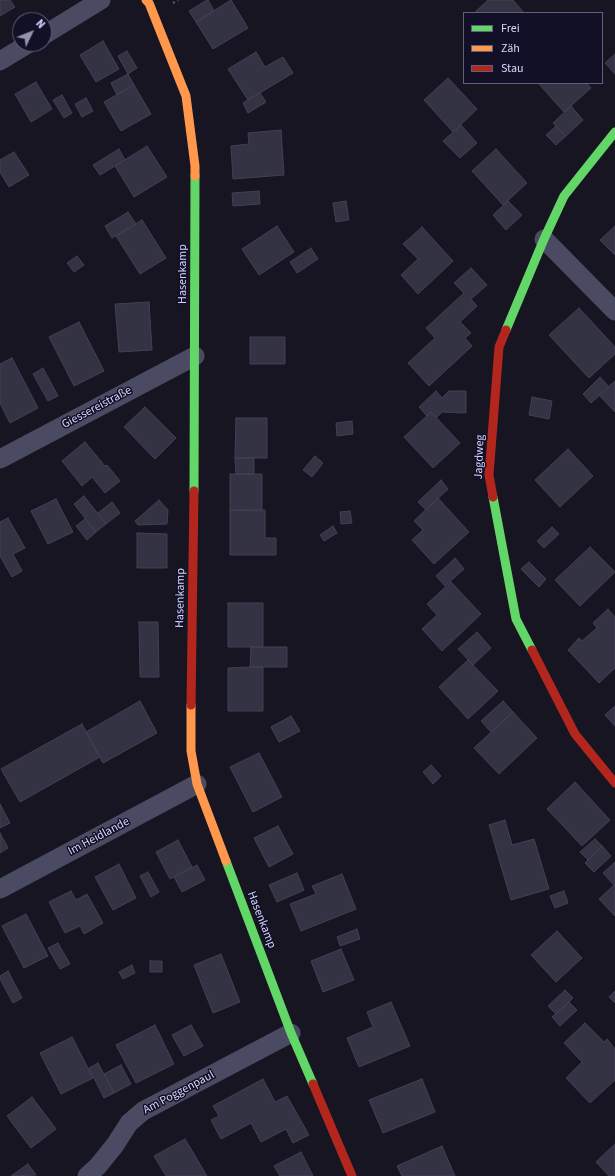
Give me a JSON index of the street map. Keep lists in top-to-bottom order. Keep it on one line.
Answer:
{"streets":{"street":["Hasenkamp","Giessereistraße","Jagdweg","Im Heidlande","Am Poggenpaul"]},"crossings":[["Hasenkamp","Giessereistraße"],["Hasenkamp","Im Heidlande"],["Hasenkamp","Am Poggenpaul"]],"legend":["Frei","Zäh","Stau"],"north":"top right"}
